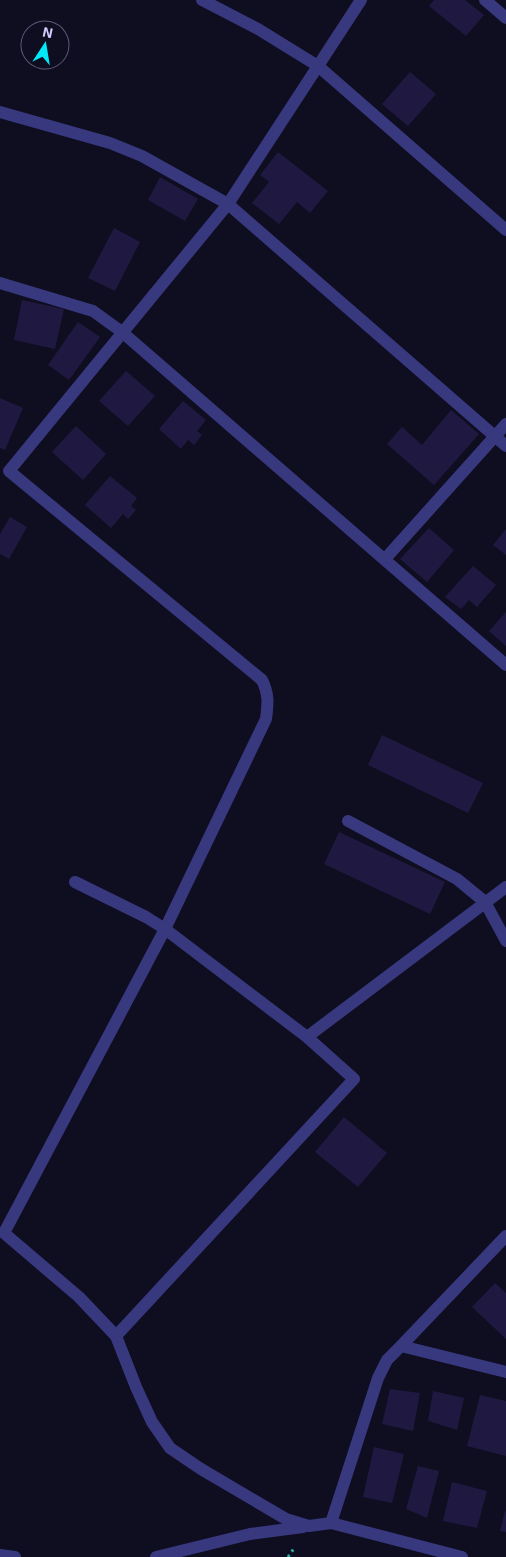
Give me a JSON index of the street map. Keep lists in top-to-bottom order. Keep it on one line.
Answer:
{"north":"top"}
